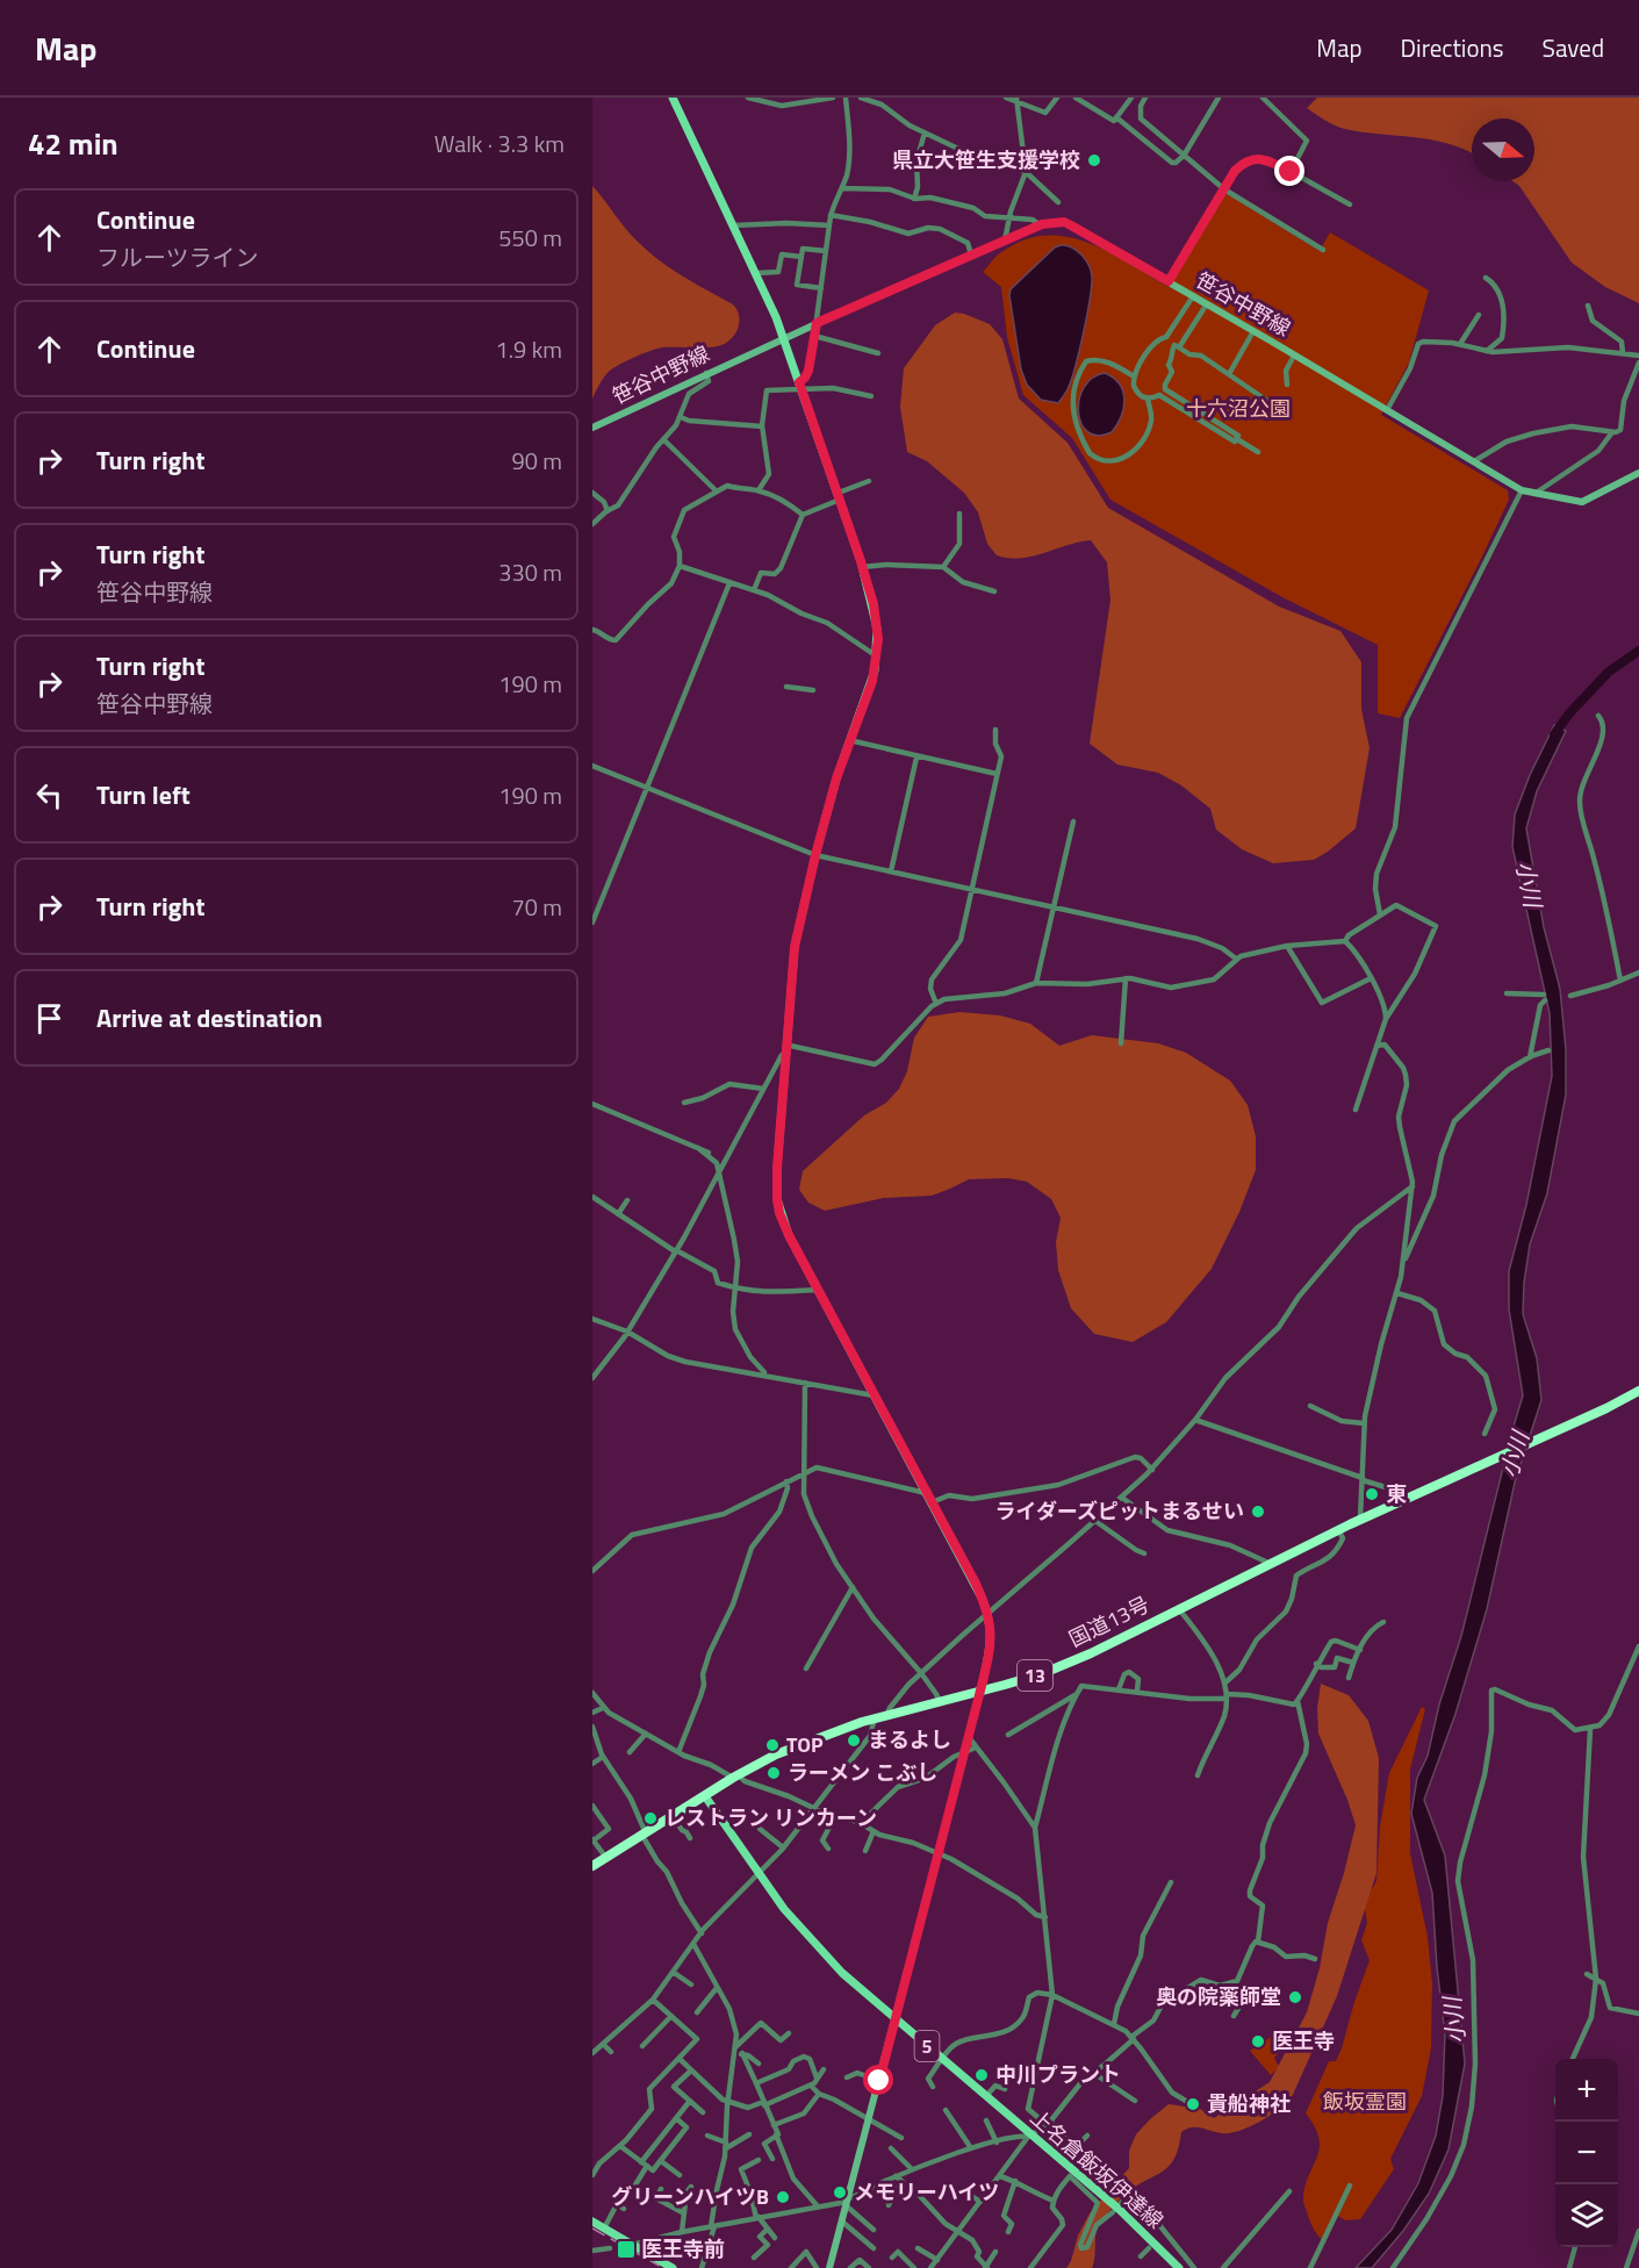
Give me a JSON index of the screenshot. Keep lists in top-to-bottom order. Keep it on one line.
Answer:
{"streets":{"highway":["国道13号","13"],"main road":["5","上名倉飯坂伊達線"],"street":["笹谷中野線"]},"crossings":[["国道13号","上名倉飯坂伊達線"]],"water":["小川"],"parks":["十六沼公園","飯坂霊園"],"places":{"other":["県立大笹生支援学校","東","ライダーズピットまるせい","まるよし","TOP","ラーメン こぶし","レストラン リンカーン","奥の院薬師堂","医王寺","中川プラント","貴船神社","メモリーハイツ","グリーンハイツB"],"transit":["医王寺前"]},"north":"right","page":{"header":"Map","nav":["Map","Directions","Saved"],"heading":["42 min","Walk · 3.3 km"],"list":[["Continue","フルーツライン","550 m"],["Continue","1.9 km"],["Turn right","90 m"],["Turn right","笹谷中野線","330 m"],["Turn right","笹谷中野線","190 m"],["Turn left","190 m"],["Turn right","70 m"],"Arrive at destination"],"map_buttons":["+","−"]}}
